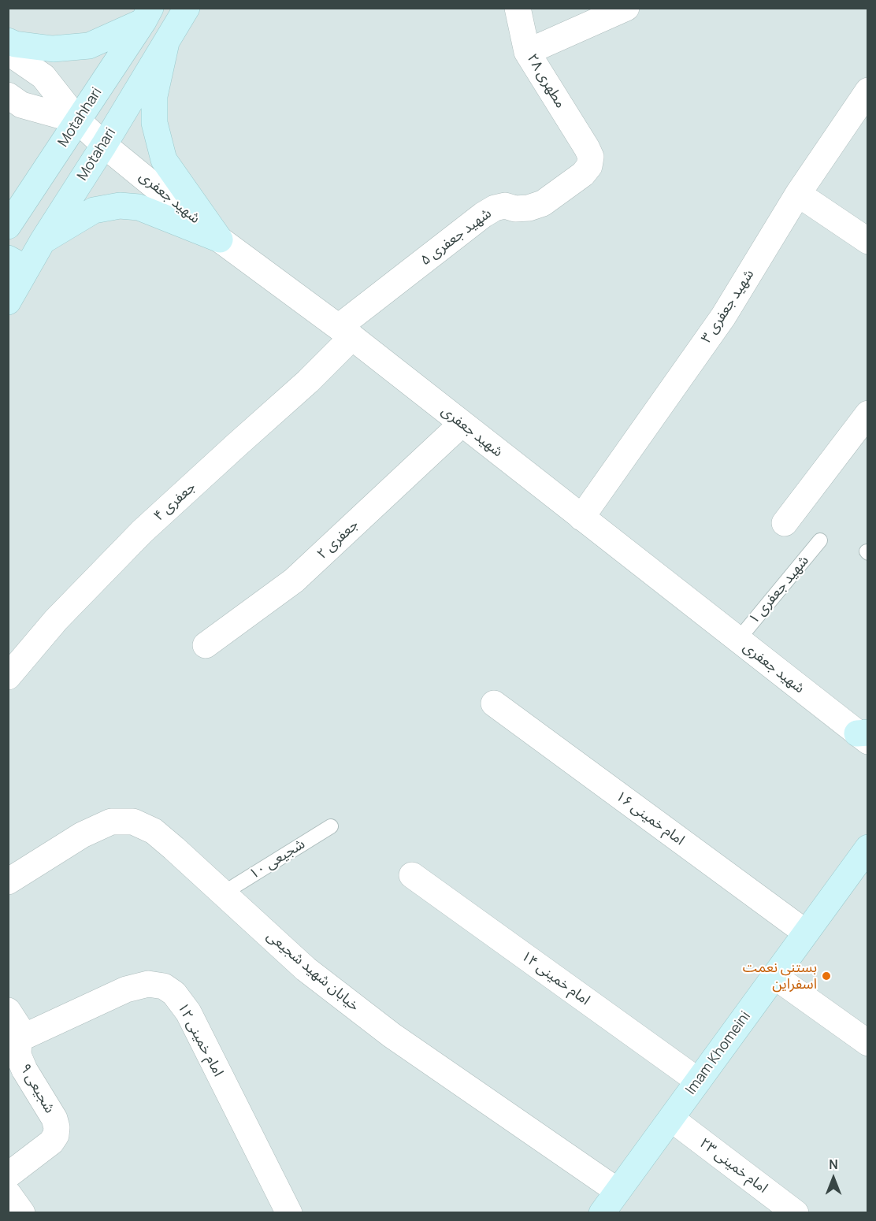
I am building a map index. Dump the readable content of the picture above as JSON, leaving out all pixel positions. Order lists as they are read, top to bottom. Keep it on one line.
{"streets":{"main road":["Motahhari","Motahari","Imam Khomeini"],"street":["مطهری ۲۸","شهید جعفری","شهید جعفری ۵","شهید جعفری ۳","جعفری ۴","جعفری ۲","امام خمینی ۱۶","خیابان شهید شجیعی","امام خمینی ۱۴","امام خمینی ۱۲","شجیعی ۹","امام خمینی ۲۳"],"lane":["شهید جعفری ۱","شجیعی ۱۰"]},"crossings":[["مطهری ۲۸","شهید جعفری ۵"],["Motahhari","شهید جعفری"],["Motahari","شهید جعفری"],["شهید جعفری","شهید جعفری ۵"],["شهید جعفری","شهید جعفری ۳"],["شهید جعفری","جعفری ۴"],["شهید جعفری","جعفری ۲"],["شهید جعفری","شهید جعفری ۱"],["شهید جعفری ۵","جعفری ۴"],["امام خمینی ۱۶","Imam Khomeini"],["شجیعی ۱۰","خیابان شهید شجیعی"],["خیابان شهید شجیعی","Imam Khomeini"],["امام خمینی ۱۴","Imam Khomeini"],["امام خمینی ۱۲","شجیعی ۹"],["Imam Khomeini","امام خمینی ۲۳"]],"places":["بستنی نعمت اسفراین"],"north":"top"}
